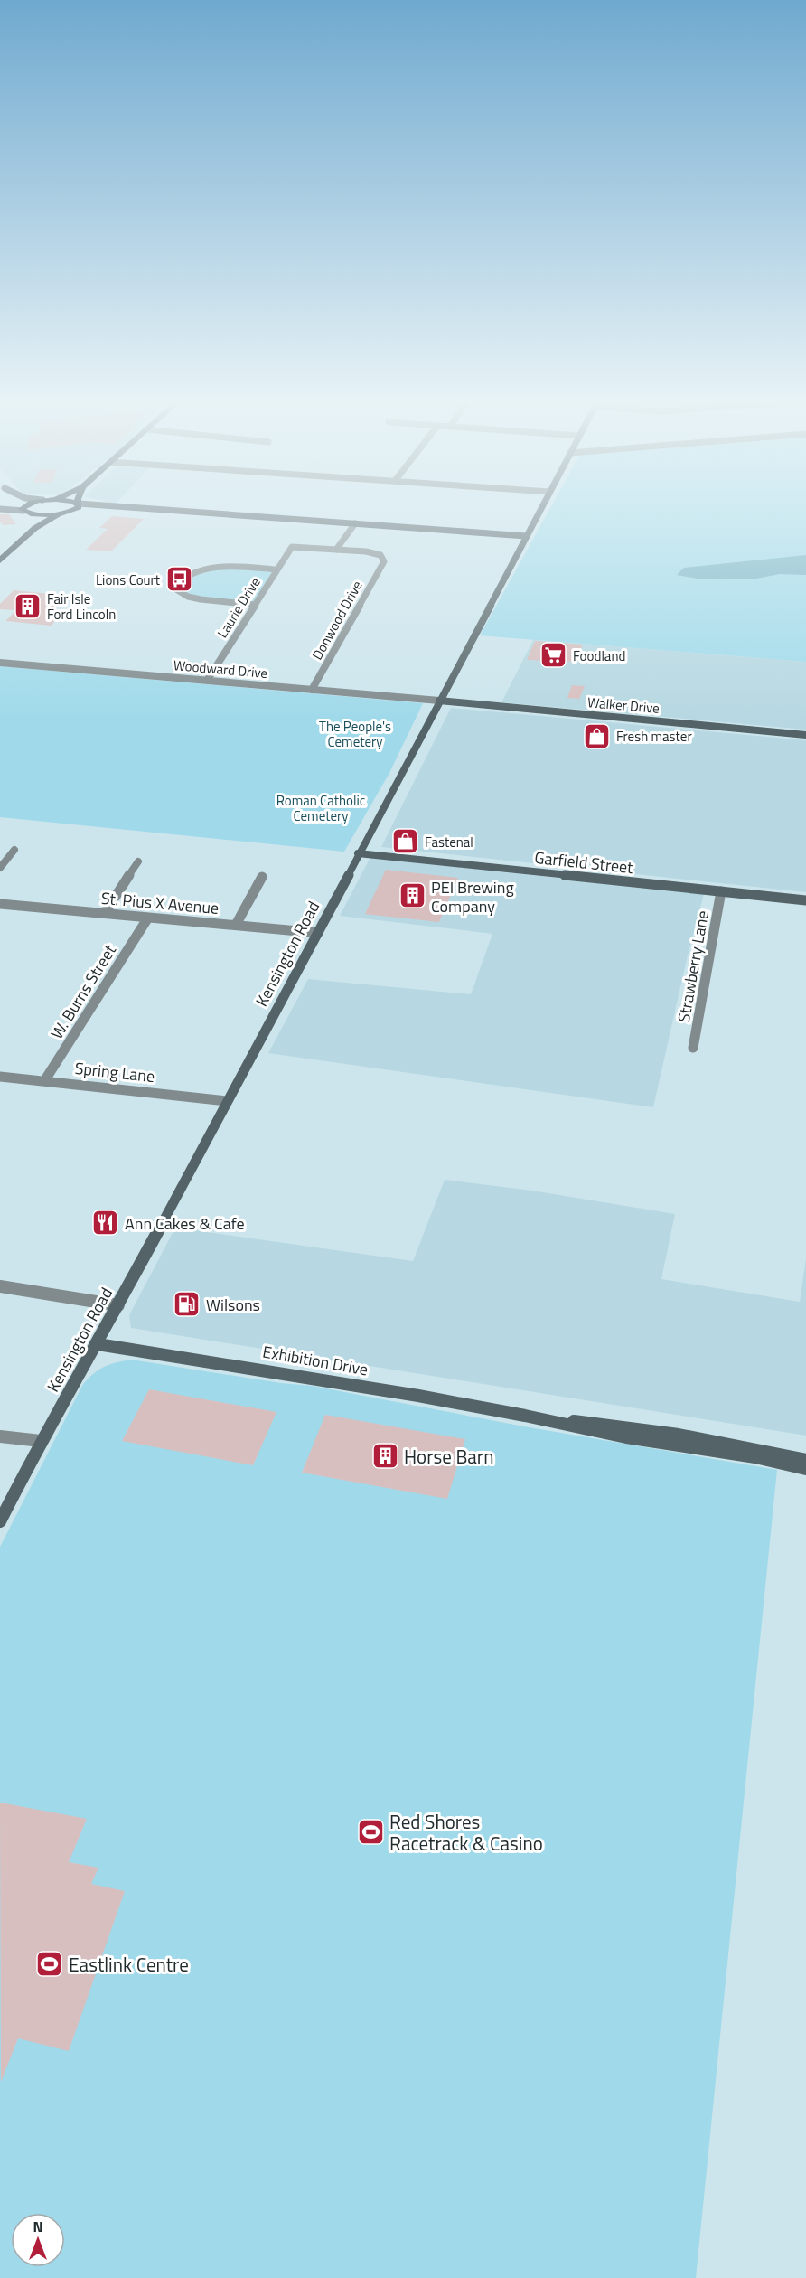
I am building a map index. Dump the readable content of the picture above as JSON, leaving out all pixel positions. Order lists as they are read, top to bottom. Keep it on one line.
{"streets":{"street":["Laurie Drive","Donwood Drive","Woodward Drive","Walker Drive","Garfield Street","St. Pius X Avenue","Kensington Road","Strawberry Lane","W. Burns Street","Spring Lane","Exhibition Drive"]},"crossings":[["Laurie Drive","Donwood Drive"],["Laurie Drive","Woodward Drive"],["Donwood Drive","Woodward Drive"],["Woodward Drive","Walker Drive"],["Woodward Drive","Kensington Road"],["Walker Drive","Kensington Road"],["Garfield Street","Kensington Road"],["Garfield Street","Strawberry Lane"],["St. Pius X Avenue","Kensington Road"],["St. Pius X Avenue","W. Burns Street"],["Kensington Road","Spring Lane"],["Kensington Road","Exhibition Drive"],["W. Burns Street","Spring Lane"]],"parks":["The People's Cemetery","Roman Catholic Cemetery"],"places":{"bus stop":["Lions Court"],"building":["Fair Isle Ford Lincoln","PEI Brewing Company","Horse Barn"],"supermarket":["Foodland"],"shop":["Fresh master","Fastenal"],"restaurant":["Ann Cakes & Cafe"],"fuel station":["Wilsons"],"sports":["Red Shores Racetrack & Casino","Eastlink Centre"]},"north":"top"}
